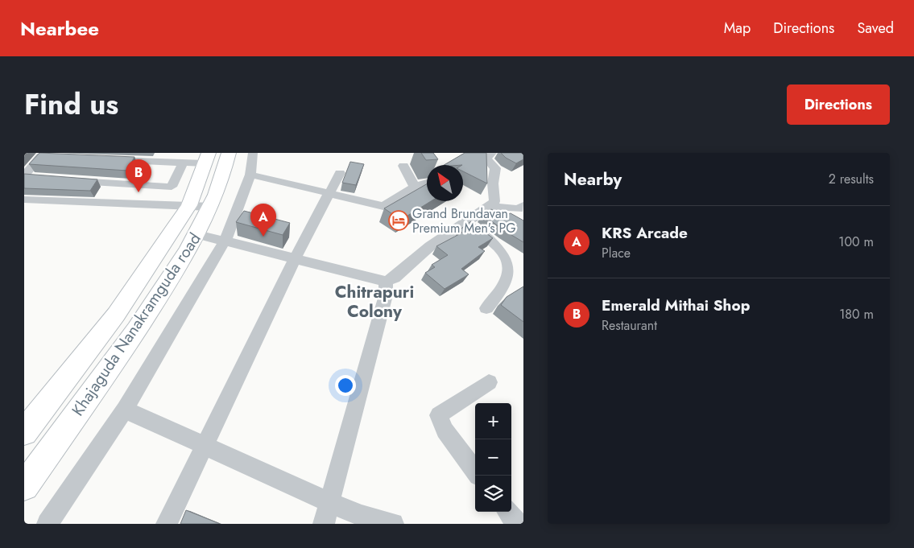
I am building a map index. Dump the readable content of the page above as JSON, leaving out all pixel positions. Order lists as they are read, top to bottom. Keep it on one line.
{"streets":{"main road":["Khajaguda Nanakramguda road"]},"districts":["Chitrapuri Colony"],"places":{"hotel":["Grand Brundavan Premium Men's PG"]},"north":"top left","page":{"header":"Nearbee","nav":["Map","Directions","Saved"],"title":"Find us","buttons":"Directions","heading":["Nearby","2 results"],"pins":["B","A"],"list":[{"mark":"A","name":"KRS Arcade","note":"Place","value":"100 m"},{"mark":"B","name":"Emerald Mithai Shop","note":"Restaurant","value":"180 m"}],"map_buttons":["+","−"]}}
